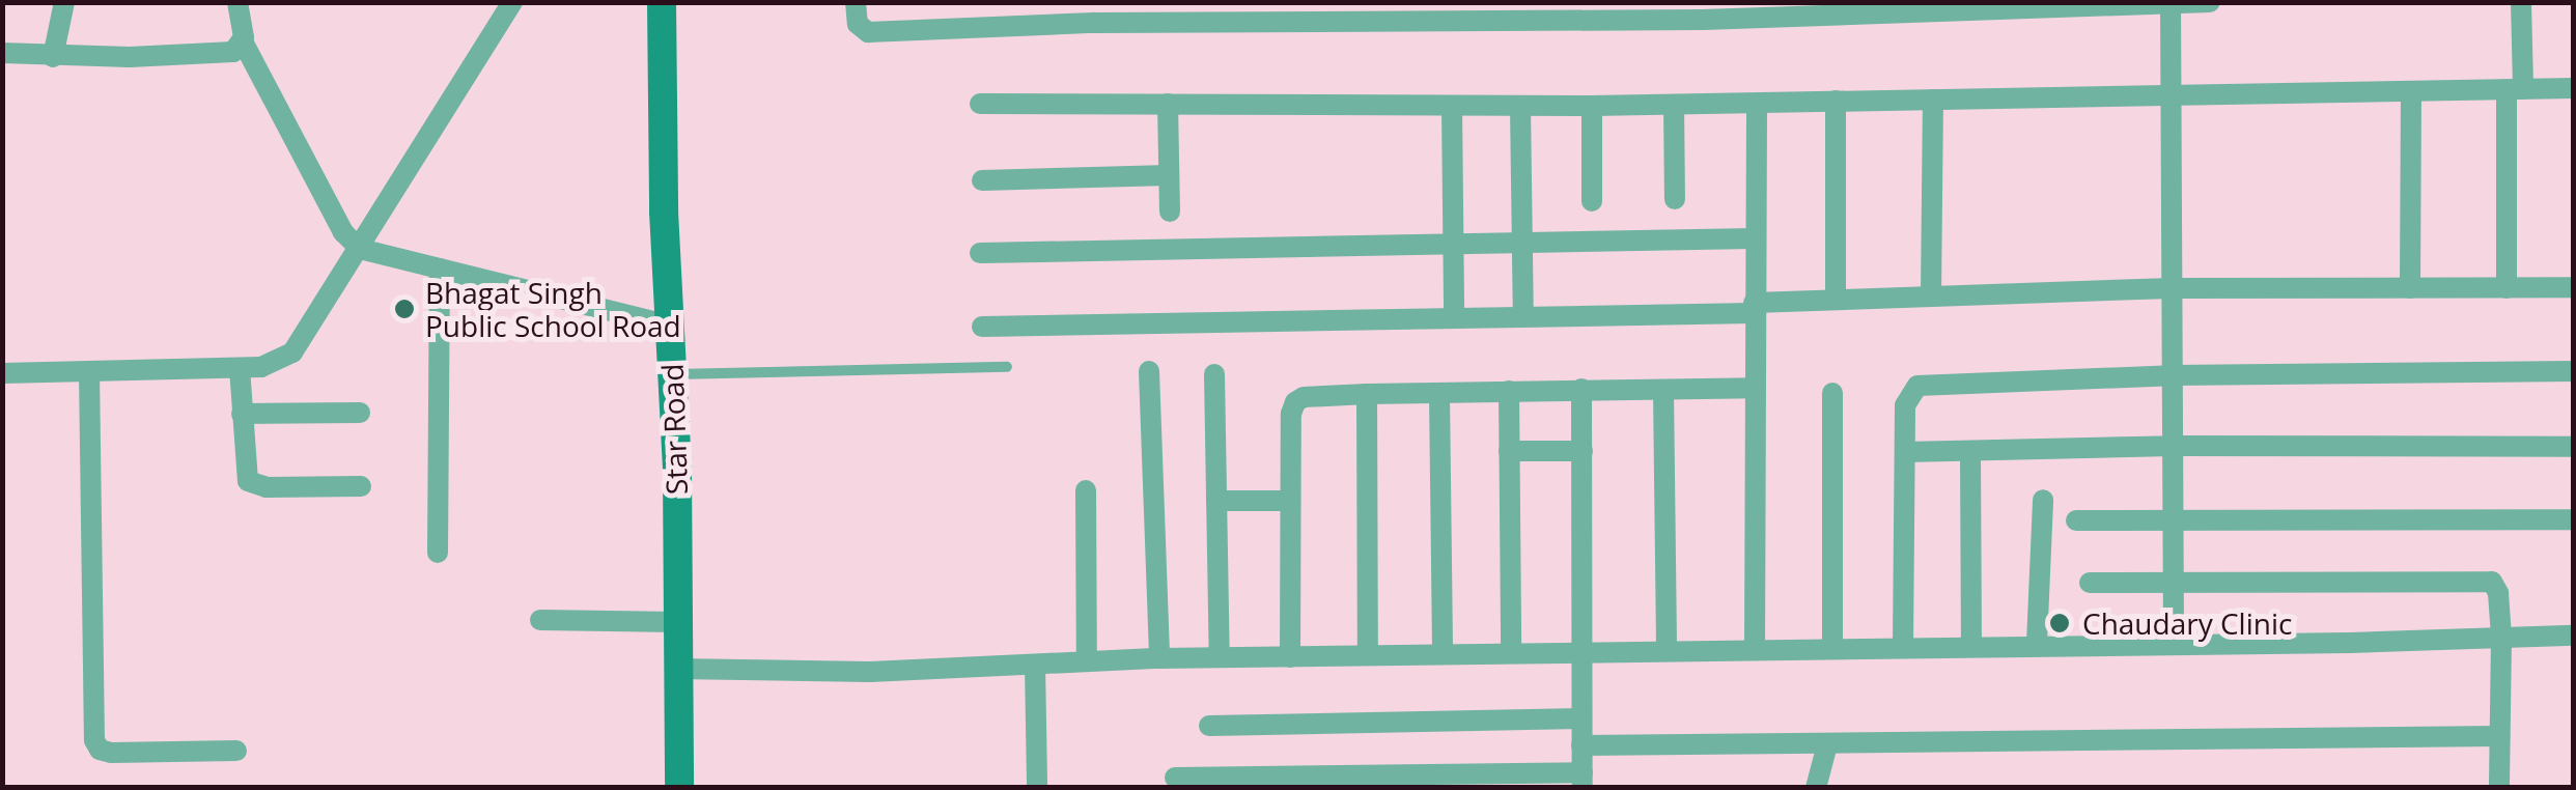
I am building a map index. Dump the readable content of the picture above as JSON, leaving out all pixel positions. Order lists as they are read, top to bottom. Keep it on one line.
{"streets":{"street":["Star Road"]},"places":["Bhagat Singh Public School Road","Chaudary Clinic"]}
